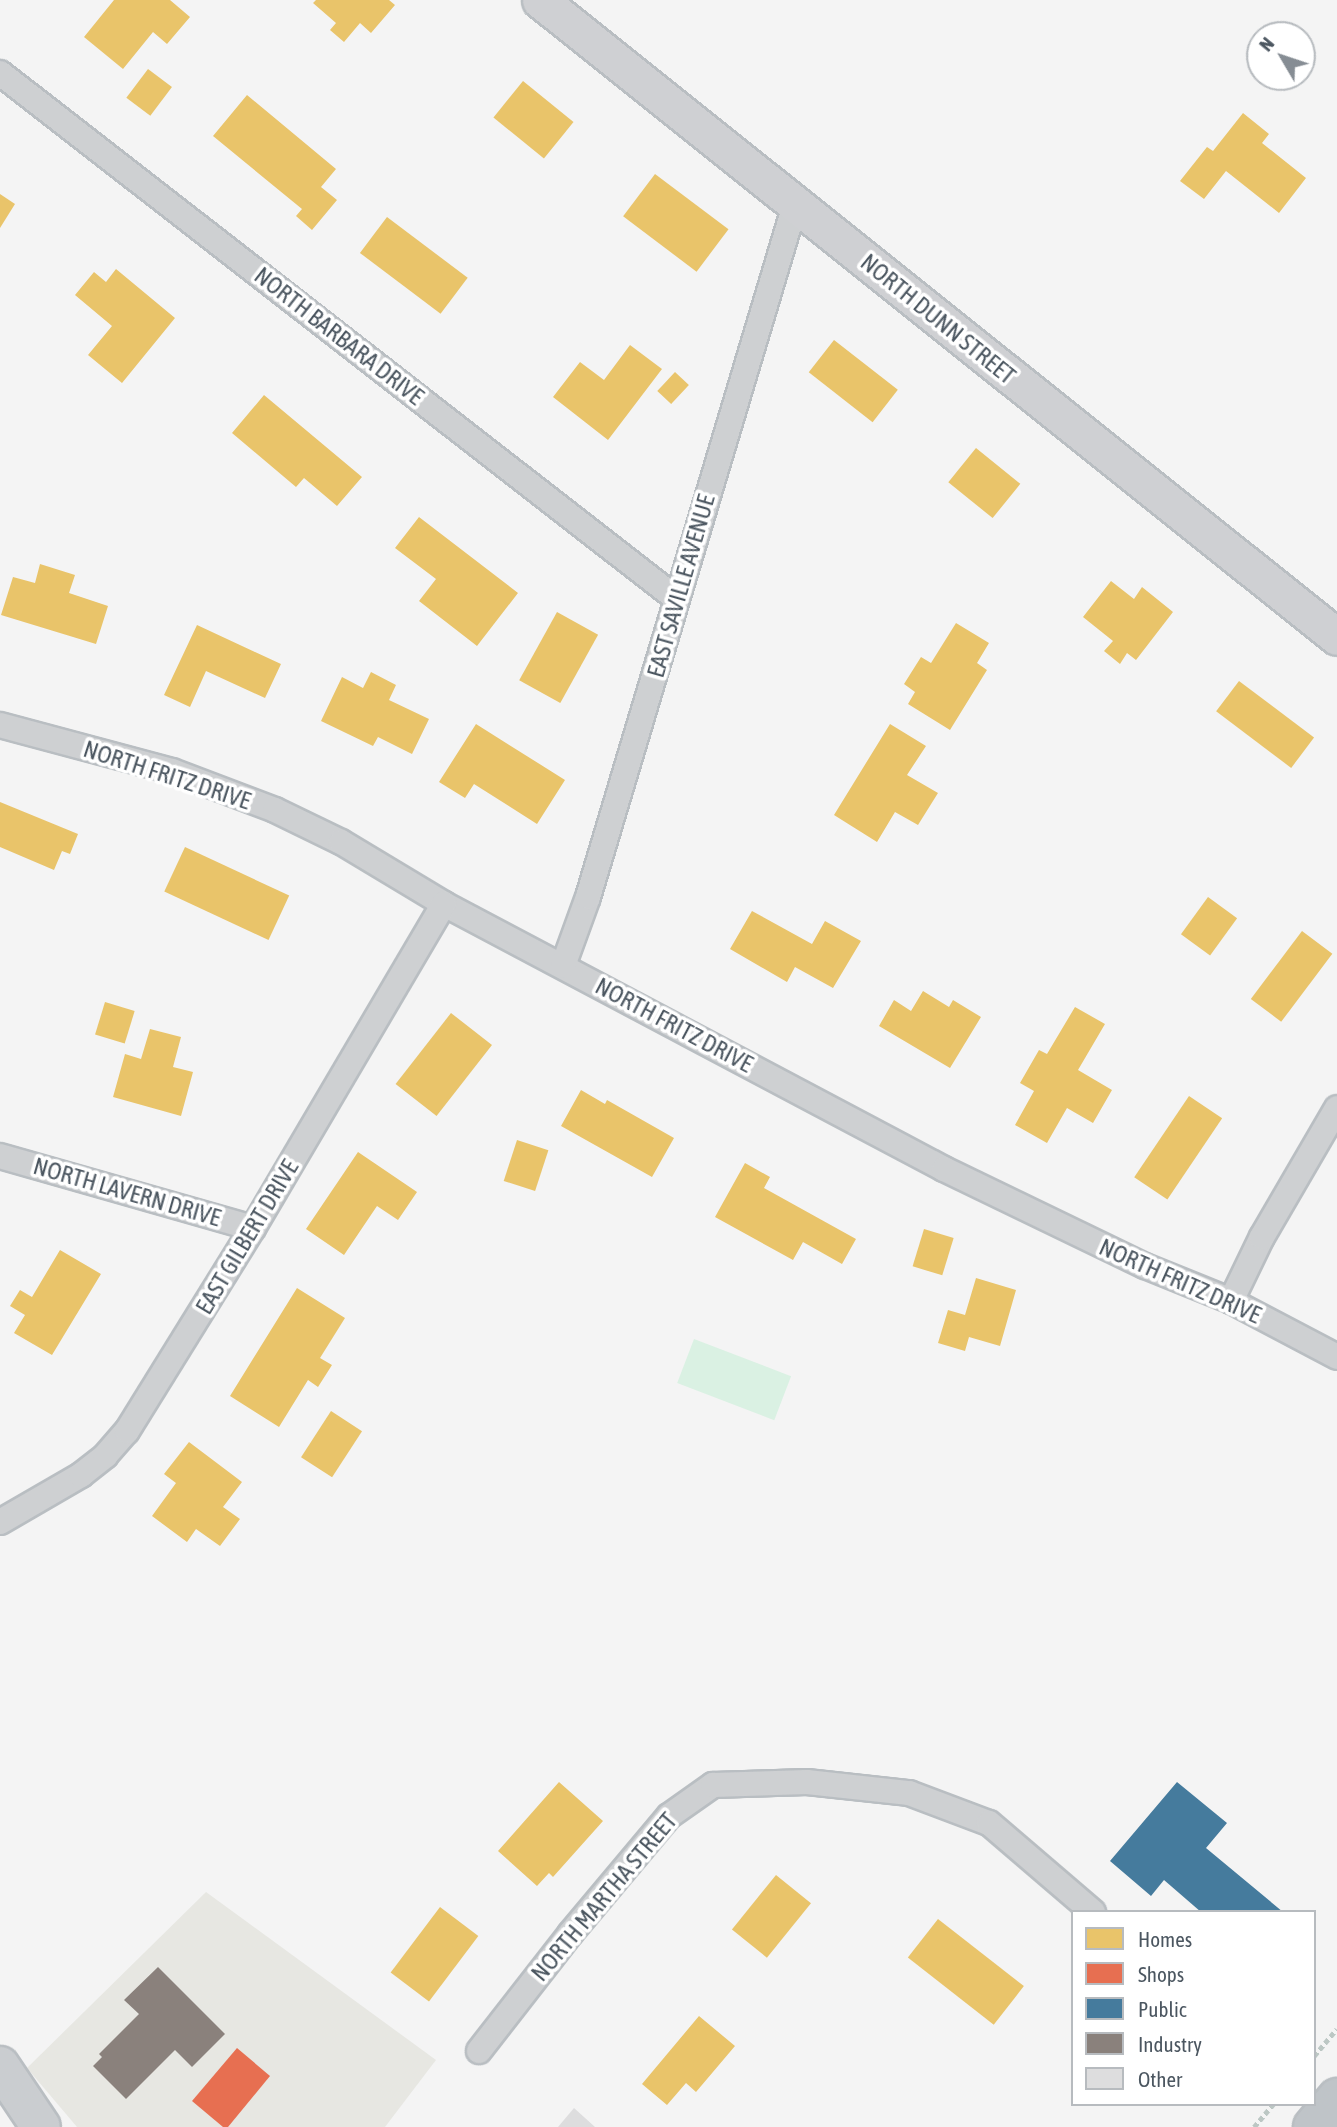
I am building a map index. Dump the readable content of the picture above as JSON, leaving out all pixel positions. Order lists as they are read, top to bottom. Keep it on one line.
{"streets":{"street":["NORTH DUNN STREET","NORTH BARBARA DRIVE","EAST SAVILLE AVENUE","NORTH FRITZ DRIVE","NORTH LAVERN DRIVE","EAST GILBERT DRIVE","NORTH MARTHA STREET"]},"crossings":[["NORTH DUNN STREET","EAST SAVILLE AVENUE"],["NORTH BARBARA DRIVE","EAST SAVILLE AVENUE"],["EAST SAVILLE AVENUE","NORTH FRITZ DRIVE"],["NORTH FRITZ DRIVE","EAST GILBERT DRIVE"],["NORTH LAVERN DRIVE","EAST GILBERT DRIVE"]],"legend":["Homes","Shops","Public","Industry","Other"],"north":"top left"}
